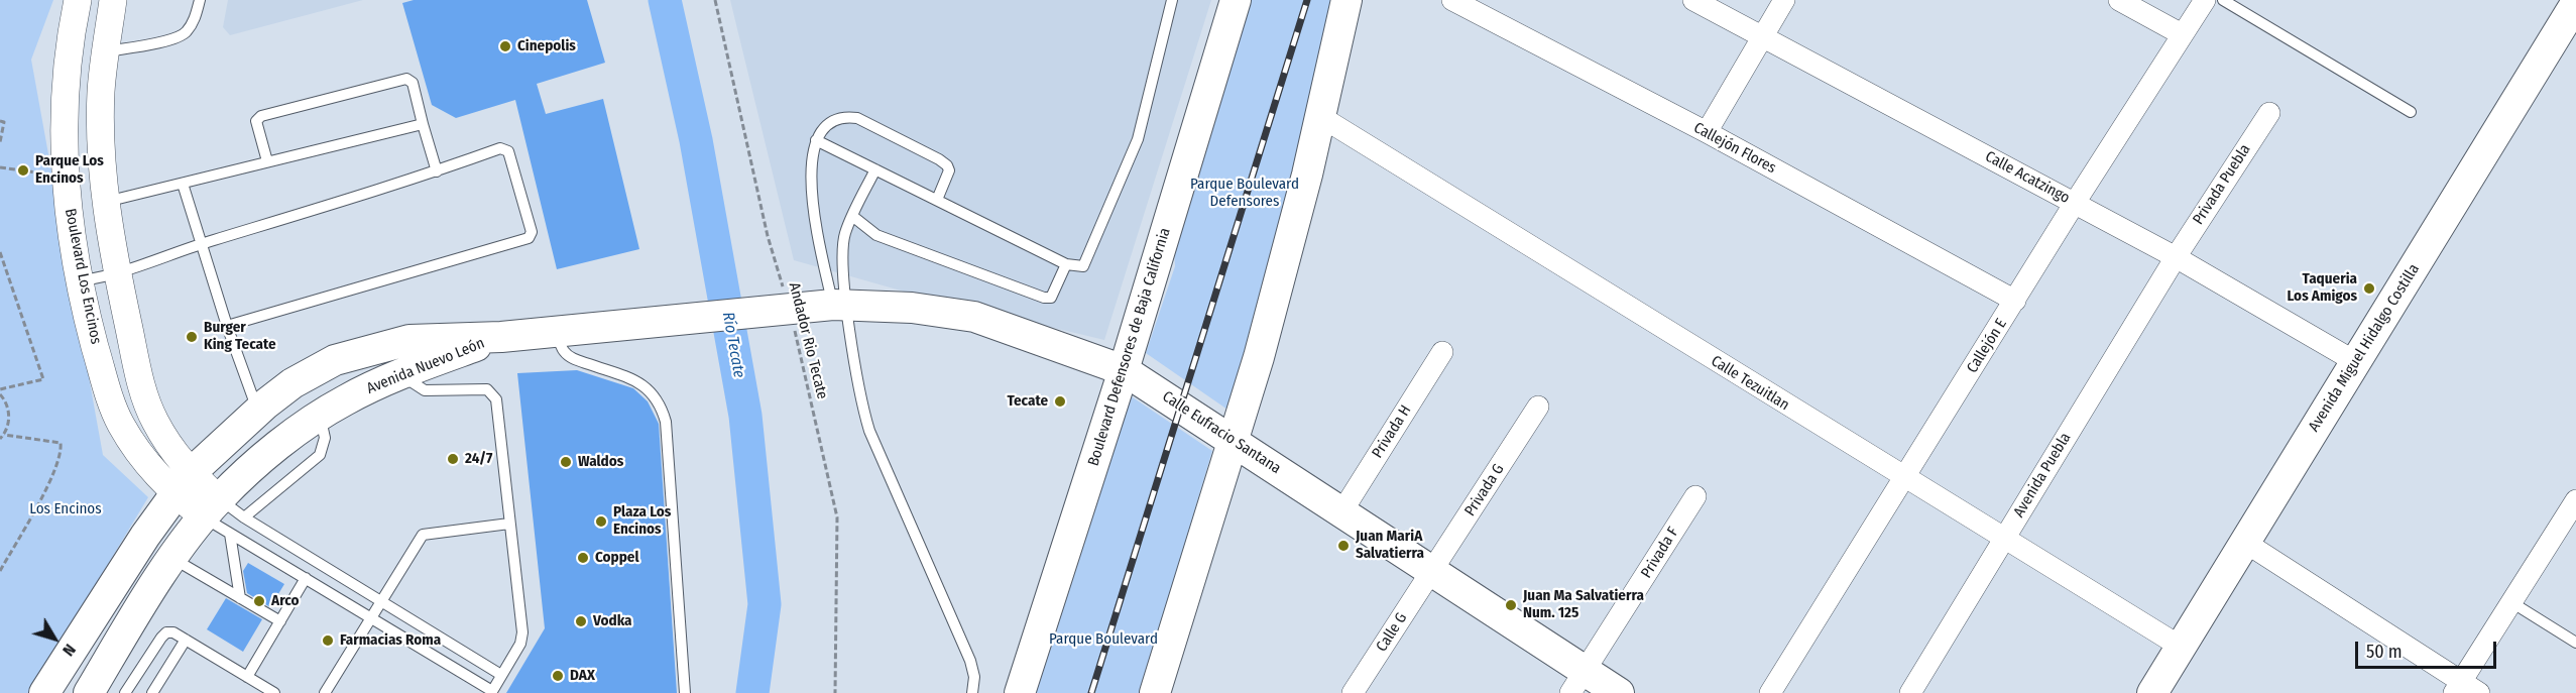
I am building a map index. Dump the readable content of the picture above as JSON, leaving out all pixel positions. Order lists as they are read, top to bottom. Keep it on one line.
{"streets":{"main road":["Boulevard Defensores de Baja California","Avenida Miguel Hidalgo Costilla","Avenida Nuevo León","Calle Eufracio Santana"],"street":["Callejón Flores","Calle Acatzingo","Privada Puebla","Boulevard Los Encinos","Callejón E","Calle Tezuitlan","Privada H","Avenida Puebla","Privada G","Privada F","Calle G"],"path":["Andador Rio Tecate"]},"crossings":[["Callejón Flores","Callejón E"],["Calle Acatzingo","Privada Puebla"],["Calle Acatzingo","Callejón E"],["Calle Acatzingo","Avenida Miguel Hidalgo Costilla"],["Calle Acatzingo","Avenida Puebla"],["Privada Puebla","Avenida Puebla"],["Boulevard Los Encinos","Avenida Nuevo León"],["Andador Rio Tecate","Calle Eufracio Santana"],["Callejón E","Calle Tezuitlan"],["Boulevard Defensores de Baja California","Calle Eufracio Santana"],["Avenida Miguel Hidalgo Costilla","Calle Tezuitlan"],["Avenida Nuevo León","Calle Eufracio Santana"],["Calle Tezuitlan","Avenida Puebla"],["Privada H","Calle Eufracio Santana"],["Calle Eufracio Santana","Privada G"],["Calle Eufracio Santana","Privada F"],["Calle Eufracio Santana","Calle G"],["Privada G","Calle G"]],"water":["Río Tecate"],"parks":["Parque Boulevard Defensores","Los Encinos","Parque Boulevard"],"places":["Cinepolis","Parque Los Encinos","Taqueria Los Amigos","Burger King Tecate","Tecate","24/7","Waldos","Plaza Los Encinos","Juan MariA Salvatierra","Coppel","Arco","Juan Ma Salvatierra Num. 125","Vodka","Farmacias Roma","DAX"],"scale_bar":"50 m","north":"bottom right"}
